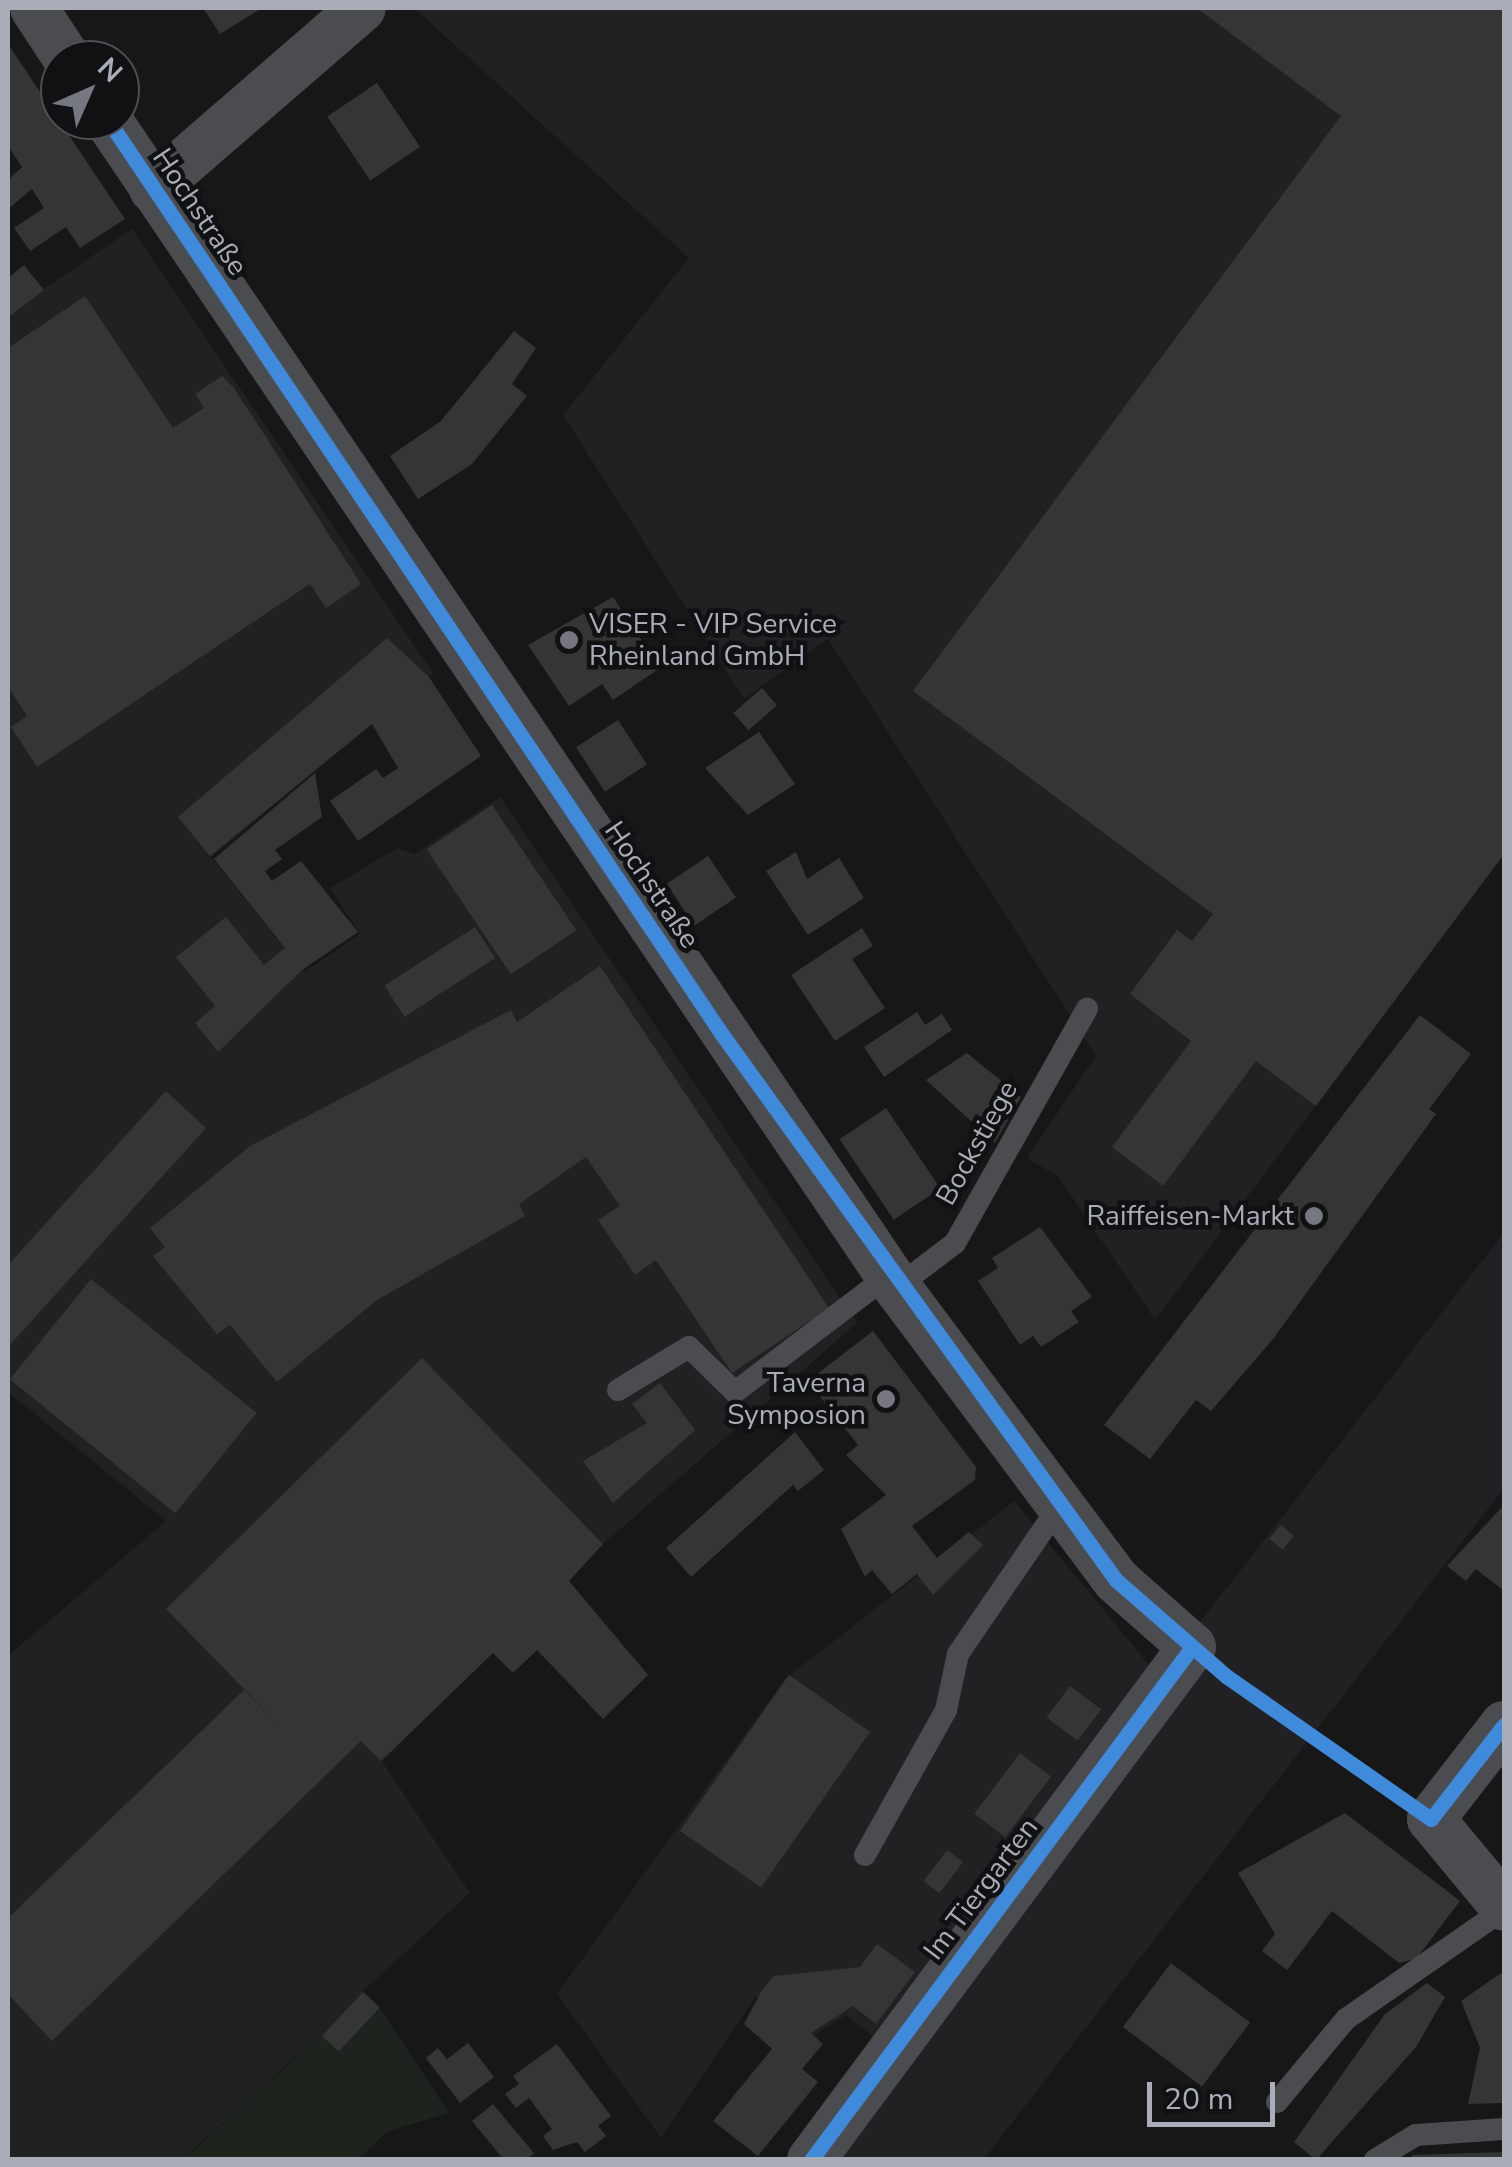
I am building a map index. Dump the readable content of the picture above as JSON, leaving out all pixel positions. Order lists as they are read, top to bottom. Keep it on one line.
{"streets":{"street":["Hochstraße","Im Tiergarten"],"lane":["Bockstiege"]},"crossings":[["Hochstraße","Bockstiege"],["Hochstraße","Im Tiergarten"]],"places":["VISER - VIP Service Rheinland GmbH","Raiffeisen-Markt","Taverna Symposion"],"scale_bar":"20 m","north":"top right"}
